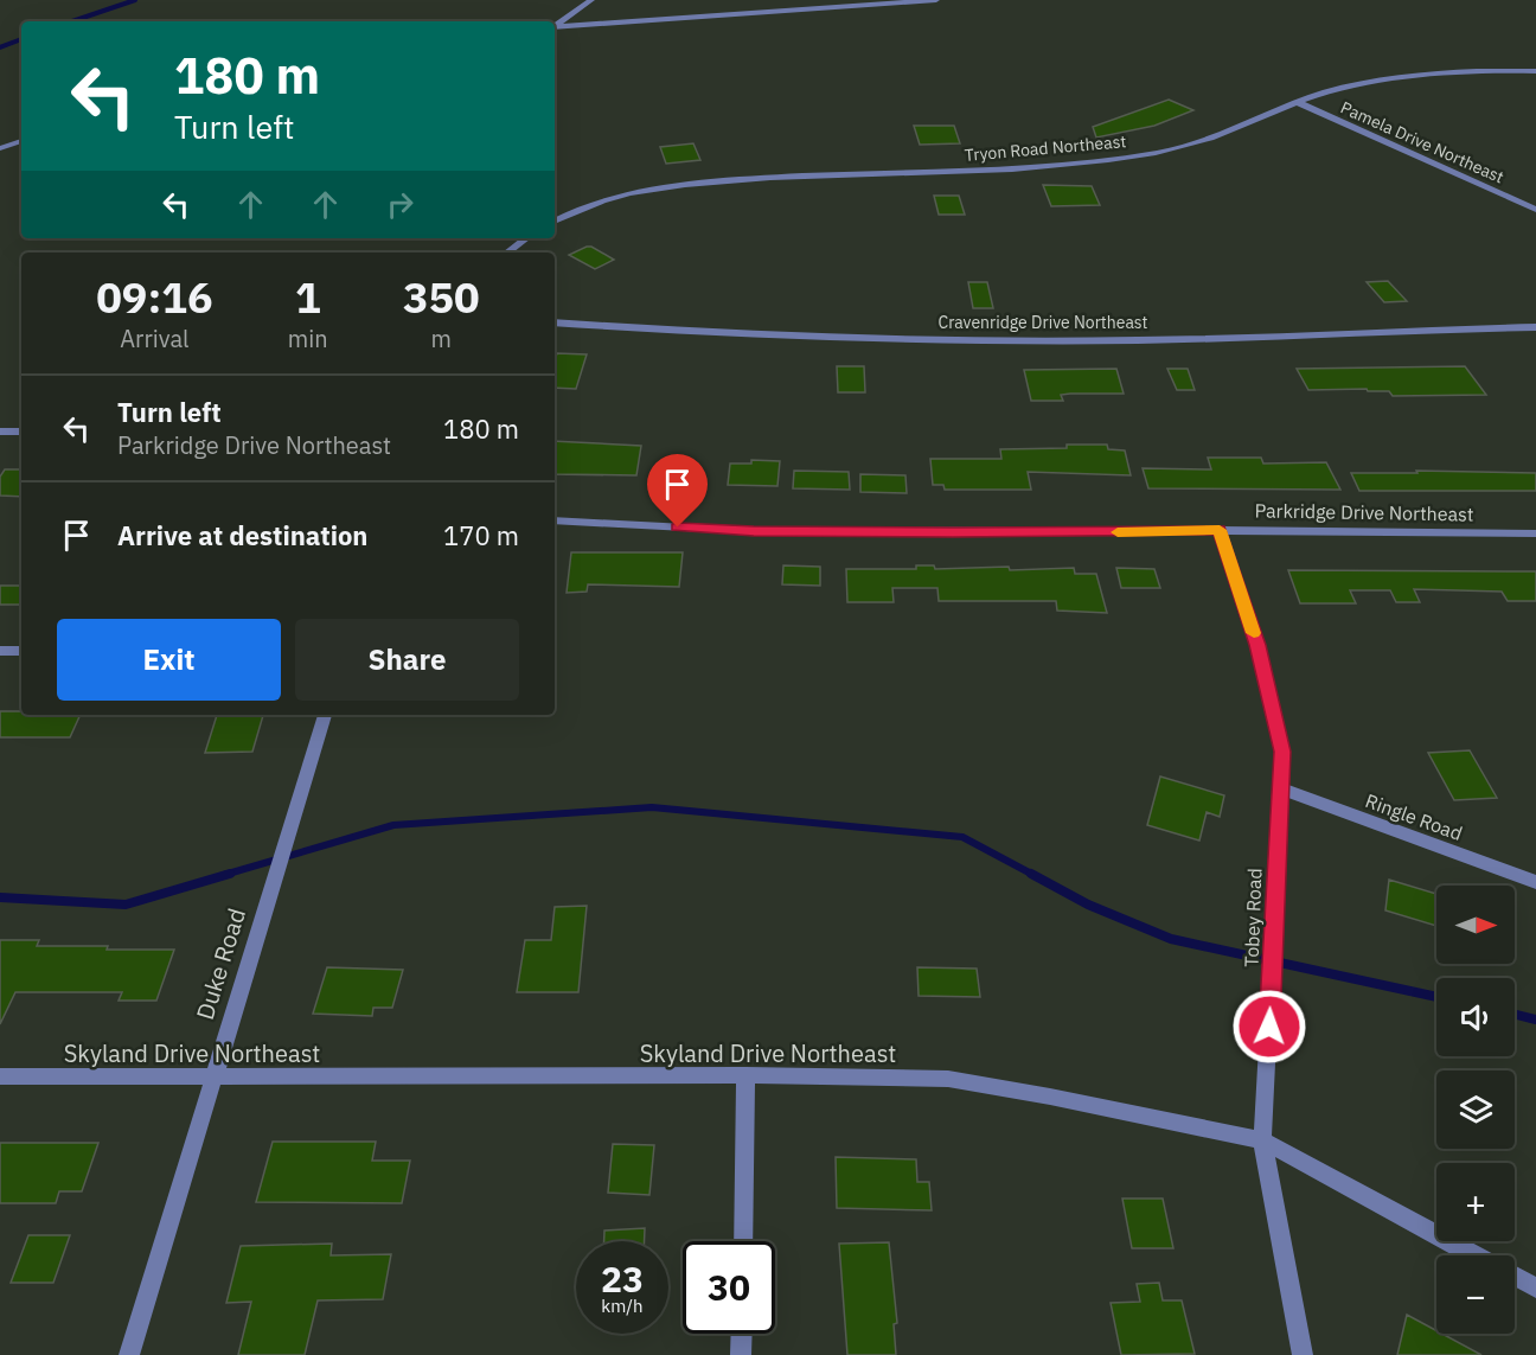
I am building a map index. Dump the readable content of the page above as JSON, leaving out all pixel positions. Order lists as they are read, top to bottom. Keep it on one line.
{"streets":{"street":["Pamela Drive Northeast","Tryon Road Northeast","Cravenridge Drive Northeast","Parkridge Drive Northeast","Ringle Road","Tobey Road","Duke Road","Skyland Drive Northeast"]},"crossings":[["Pamela Drive Northeast","Tryon Road Northeast"],["Parkridge Drive Northeast","Tobey Road"],["Ringle Road","Tobey Road"],["Tobey Road","Skyland Drive Northeast"],["Duke Road","Skyland Drive Northeast"]],"north":"right","page":{"turn":["180 m","Turn left"],"eta":["09:16","Arrival","1","min","350","m"],"list":[{"name":"Turn left","note":"Parkridge Drive Northeast","value":"180 m"},{"name":"Arrive at destination","value":"170 m"}],"buttons":["Exit","Share"],"map_buttons":["+","−"],"speed":"23 km/h","limit":"30"}}
